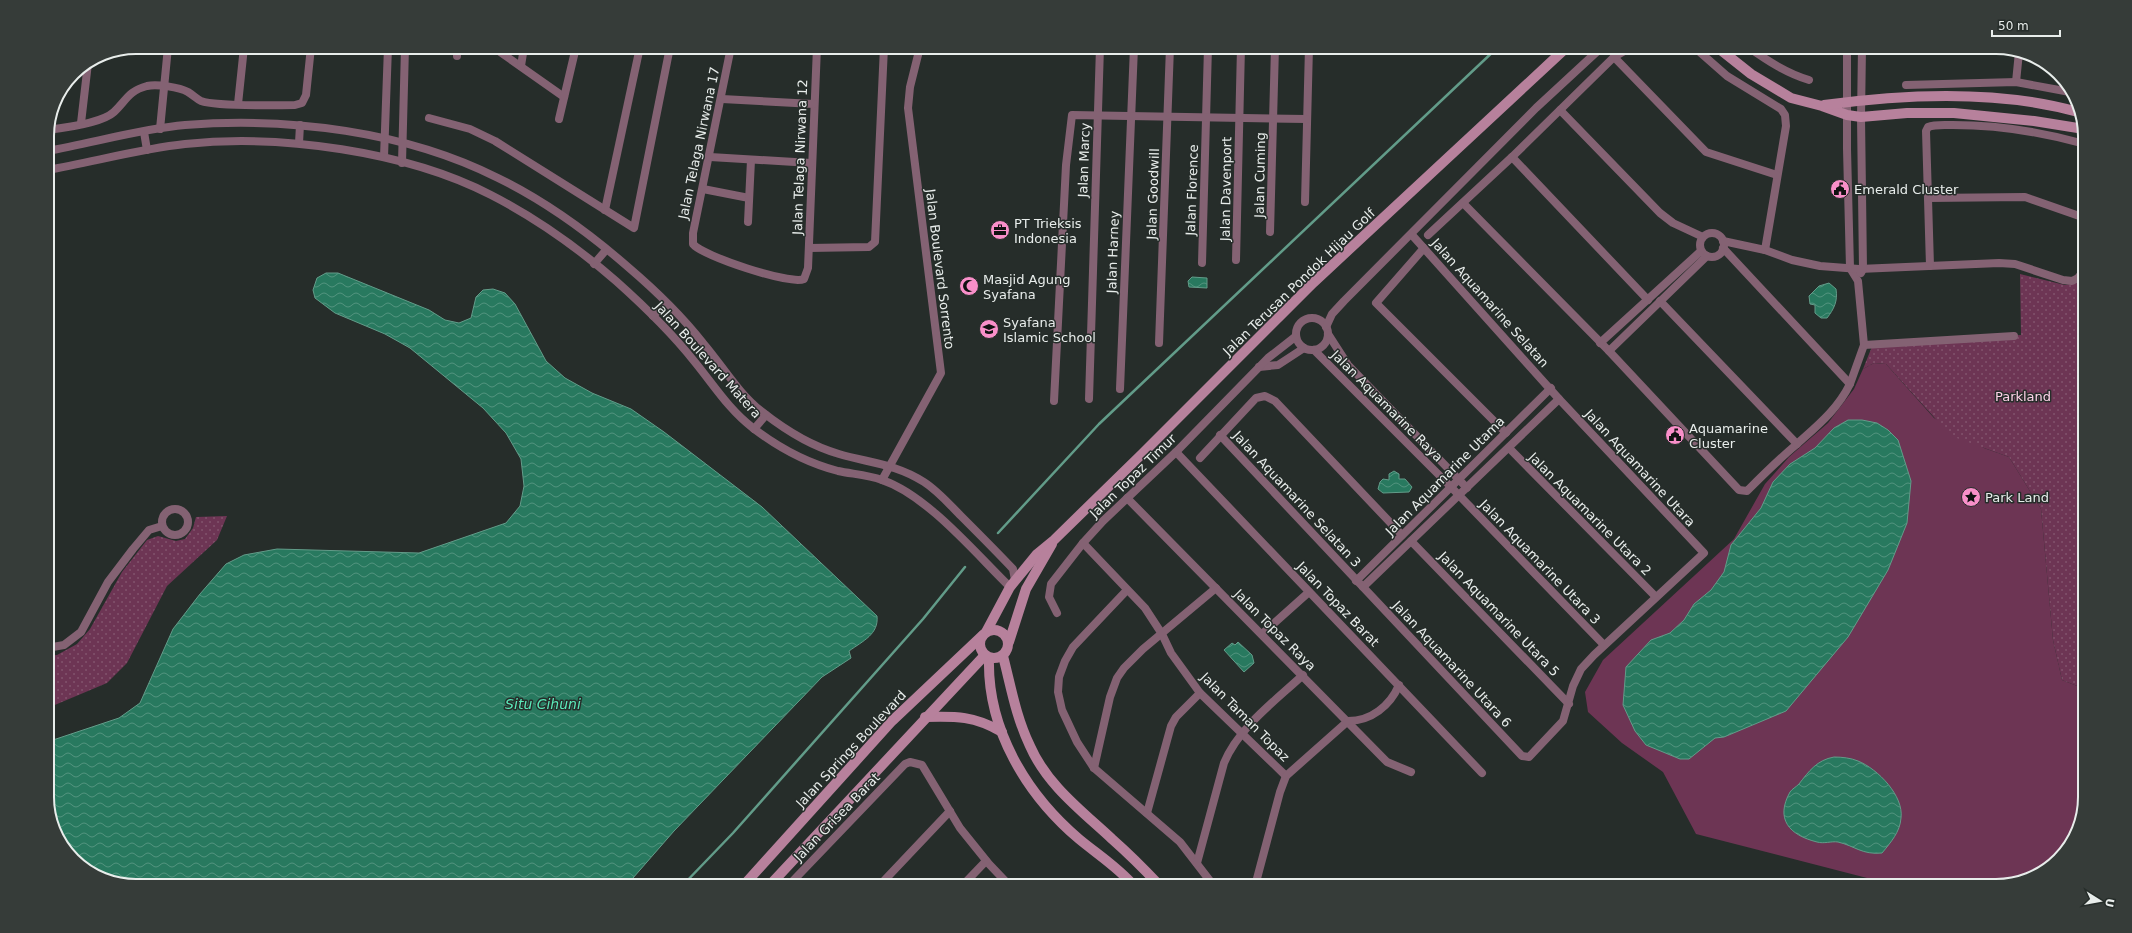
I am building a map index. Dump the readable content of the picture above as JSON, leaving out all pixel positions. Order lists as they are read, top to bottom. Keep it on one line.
{"streets":{"main road":["Jalan Terusan Pondok Hijau Golf","Jalan Springs Boulevard"],"street":["Jalan Telaga Nirwana 17","Jalan Telaga Nirwana 12","Jalan Marcy","Jalan Cuming","Jalan Davenport","Jalan Florence","Jalan Goodwill","Jalan Harney","Jalan Boulevard Sorrento","Jalan Aquamarine Selatan","Jalan Boulevard Matera","Jalan Aquamarine Raya","Jalan Aquamarine Utara","Jalan Topaz Timur","Jalan Aquamarine Utama","Jalan Aquamarine Selatan 3","Jalan Aquamarine Utara 2","Jalan Aquamarine Utara 3","Jalan Topaz Barat","Jalan Aquamarine Utara 5","Jalan Topaz Raya","Jalan Aquamarine Utara 6","Jalan Taman Topaz","Jalan Grisea Barat"]},"crossings":[["Jalan Telaga Nirwana 17","Jalan Telaga Nirwana 12"],["Jalan Boulevard Sorrento","Jalan Boulevard Matera"],["Jalan Terusan Pondok Hijau Golf","Jalan Boulevard Matera"],["Jalan Terusan Pondok Hijau Golf","Jalan Springs Boulevard"],["Jalan Aquamarine Selatan","Jalan Aquamarine Utara"],["Jalan Aquamarine Selatan","Jalan Aquamarine Utama"],["Jalan Aquamarine Raya","Jalan Topaz Timur"],["Jalan Aquamarine Raya","Jalan Aquamarine Utama"],["Jalan Aquamarine Raya","Jalan Aquamarine Utara 3"],["Jalan Aquamarine Utara","Jalan Aquamarine Utama"],["Jalan Aquamarine Utara","Jalan Aquamarine Utara 2"],["Jalan Topaz Timur","Jalan Topaz Barat"],["Jalan Topaz Timur","Jalan Topaz Raya"],["Jalan Topaz Timur","Jalan Taman Topaz"],["Jalan Aquamarine Utama","Jalan Aquamarine Selatan 3"],["Jalan Aquamarine Utama","Jalan Aquamarine Utara 2"],["Jalan Aquamarine Utama","Jalan Aquamarine Utara 3"],["Jalan Aquamarine Utama","Jalan Aquamarine Utara 5"],["Jalan Aquamarine Utama","Jalan Aquamarine Utara 6"],["Jalan Aquamarine Selatan 3","Jalan Aquamarine Utara 6"],["Jalan Aquamarine Utara 5","Jalan Aquamarine Utara 6"]],"water":["Situ Cihuni"],"parks":["Parkland"],"places":{"public building":["Emerald Cluster","Aquamarine Cluster"],"office":["PT Trieksis Indonesia"],"mosque":["Masjid Agung Syafana"],"school or university":["Syafana Islamic School"],"place":["Park Land"]},"scale_bar":"50 m","north":"right"}
